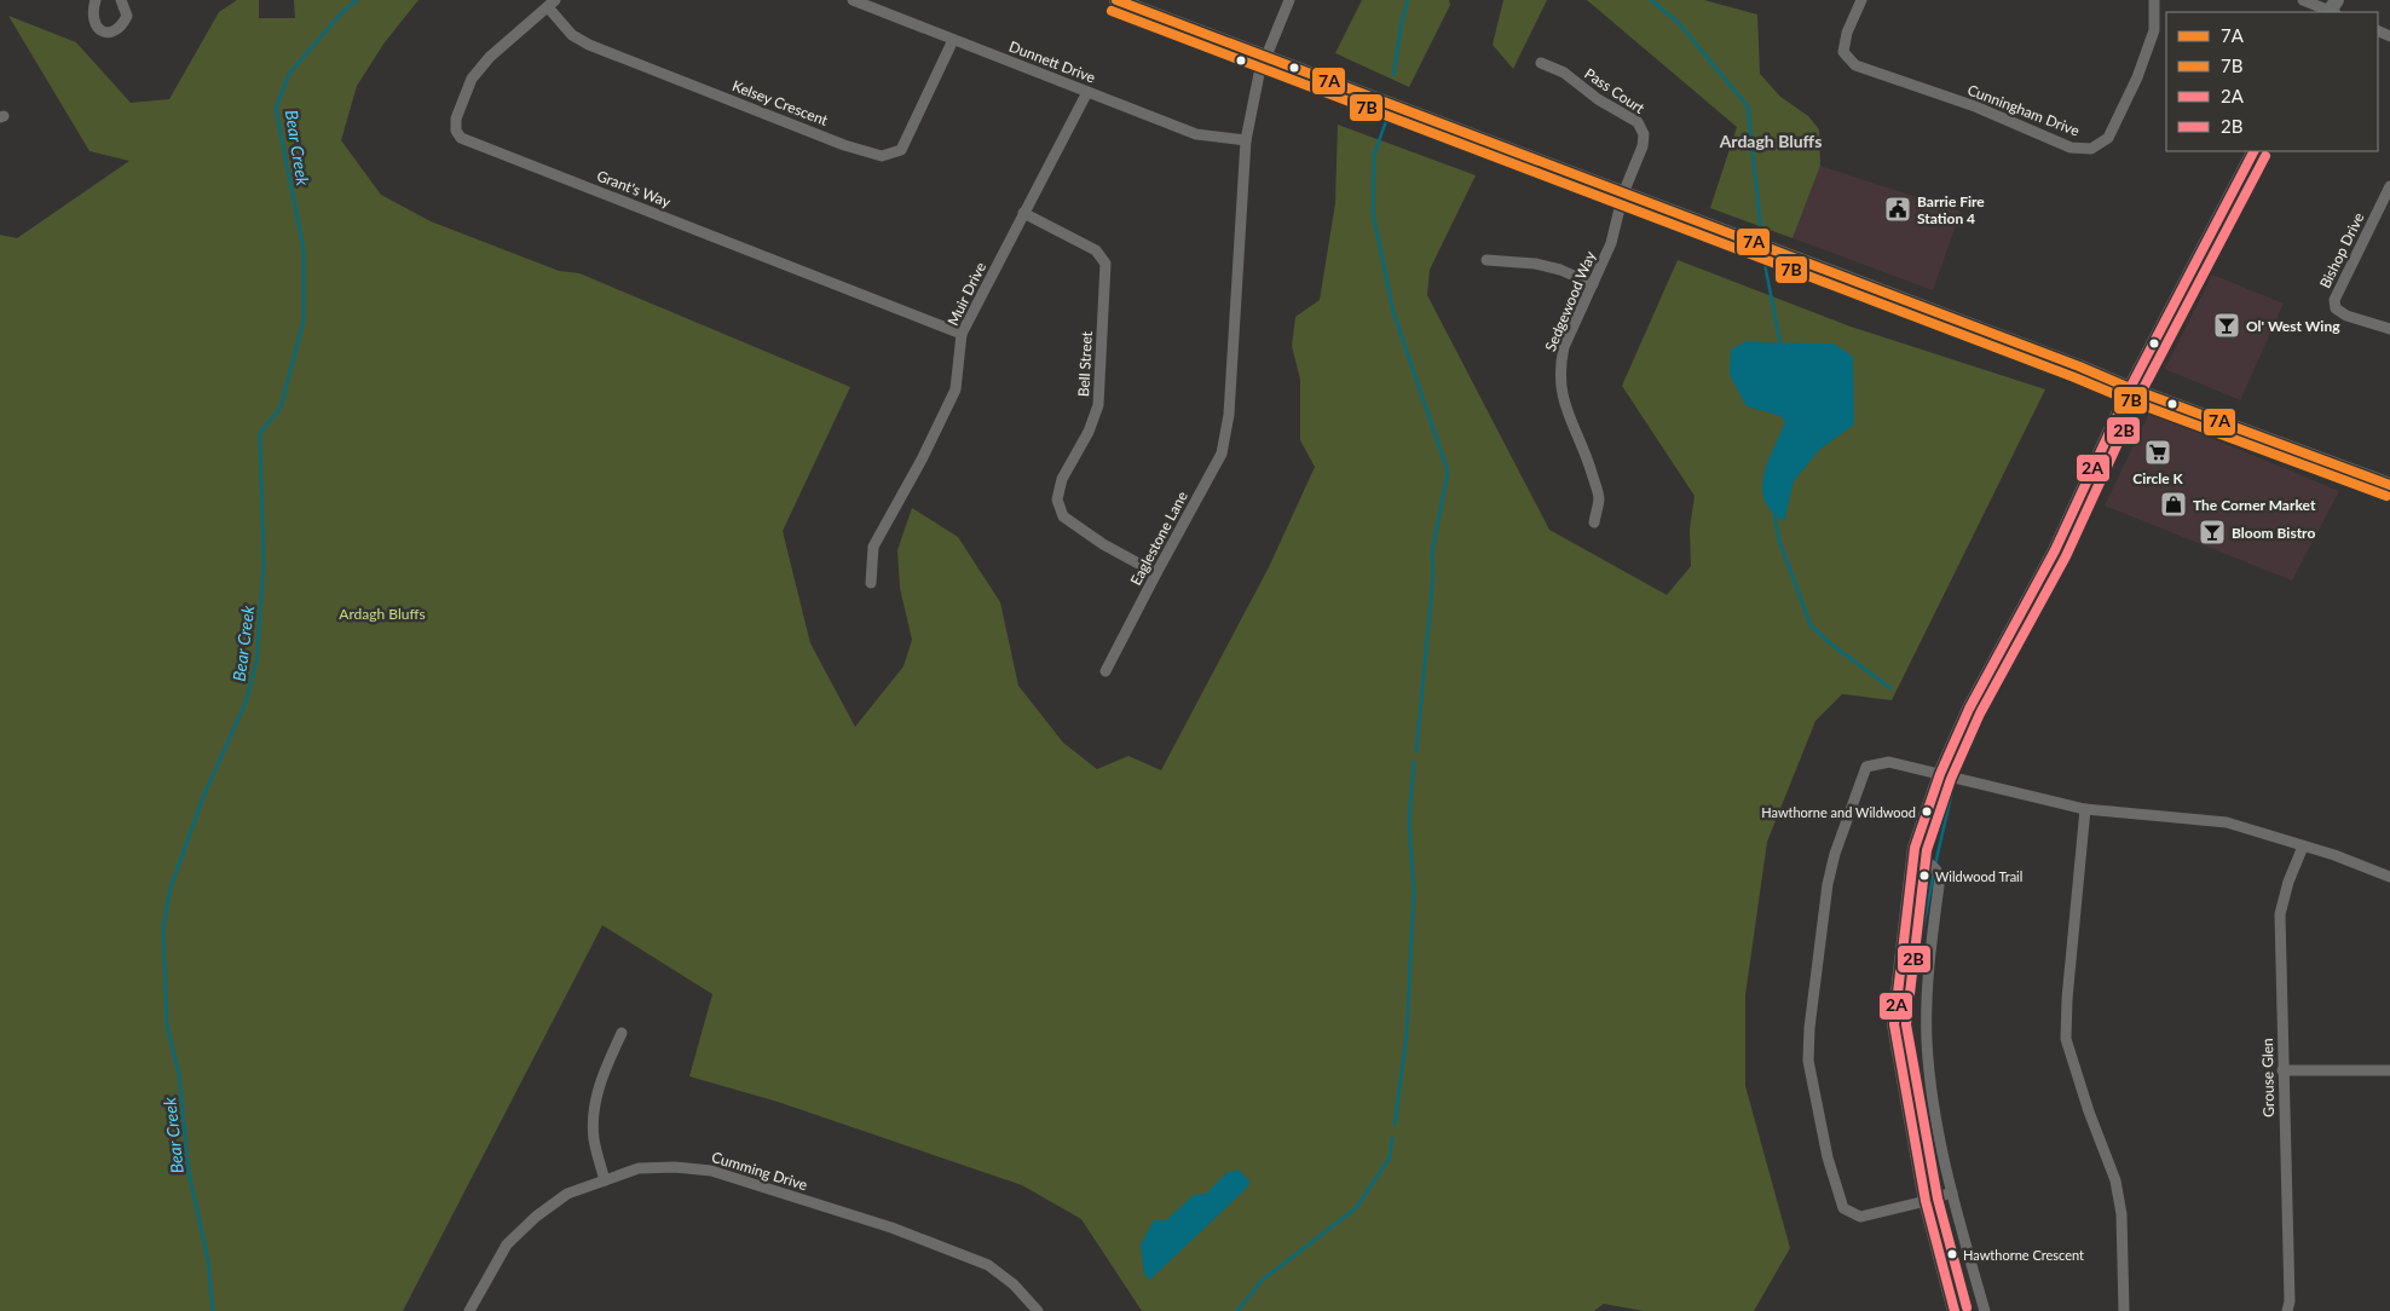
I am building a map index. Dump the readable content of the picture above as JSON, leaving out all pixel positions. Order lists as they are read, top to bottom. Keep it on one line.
{"streets":{"street":["Dunnett Drive","Pass Court","Kelsey Crescent","Cunningham Drive","Grant's Way","Bishop Drive","Muir Drive","Sedgewood Way","Bell Street","Eaglestone Lane","Grouse Glen","Cumming Drive"]},"crossings":[["Dunnett Drive","Kelsey Crescent"],["Dunnett Drive","Muir Drive"],["Dunnett Drive","Eaglestone Lane"],["Pass Court","Sedgewood Way"],["Kelsey Crescent","Grant's Way"],["Grant's Way","Muir Drive"],["Muir Drive","Bell Street"],["Bell Street","Eaglestone Lane"]],"districts":["Ardagh Bluffs"],"water":["Bear Creek"],"parks":["Ardagh Bluffs"],"places":{"public building":["Barrie Fire Station 4"],"bar":["Ol' West Wing","Bloom Bistro"],"supermarket":["Circle K"],"shop":["The Corner Market"],"other":["Hawthorne and Wildwood","Wildwood Trail","Hawthorne Crescent"]},"lines":["transit line 7A","transit line 7B","transit line 2A","transit line 2B"],"legend":["7A","7B","2A","2B"]}
